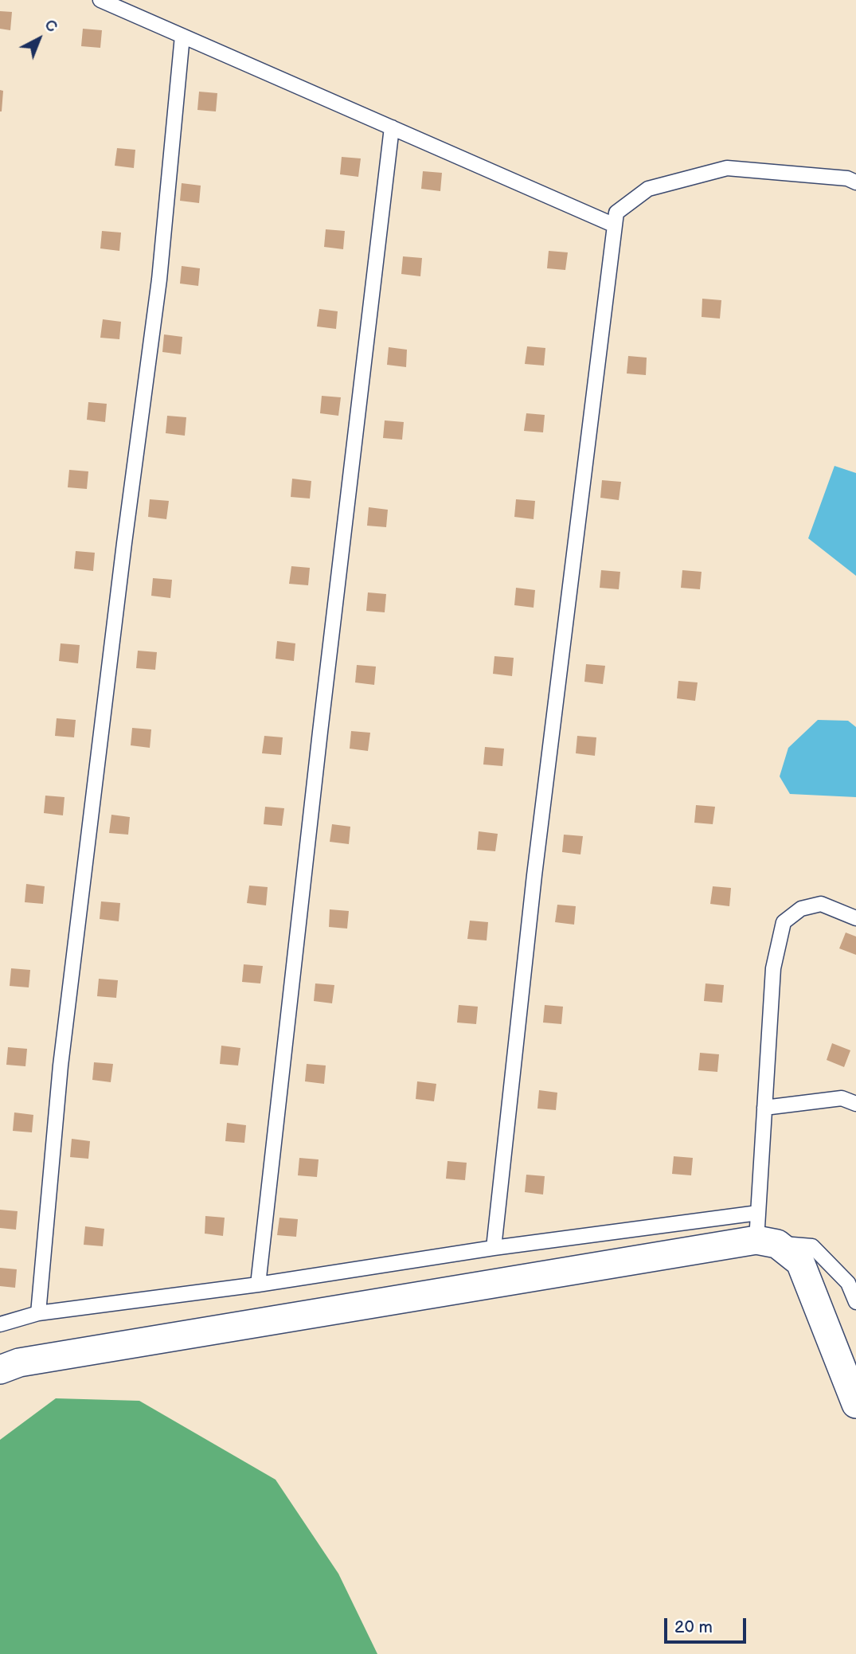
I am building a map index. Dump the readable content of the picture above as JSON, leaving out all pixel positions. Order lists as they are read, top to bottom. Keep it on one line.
{"scale_bar":"20 m","north":"top right"}
